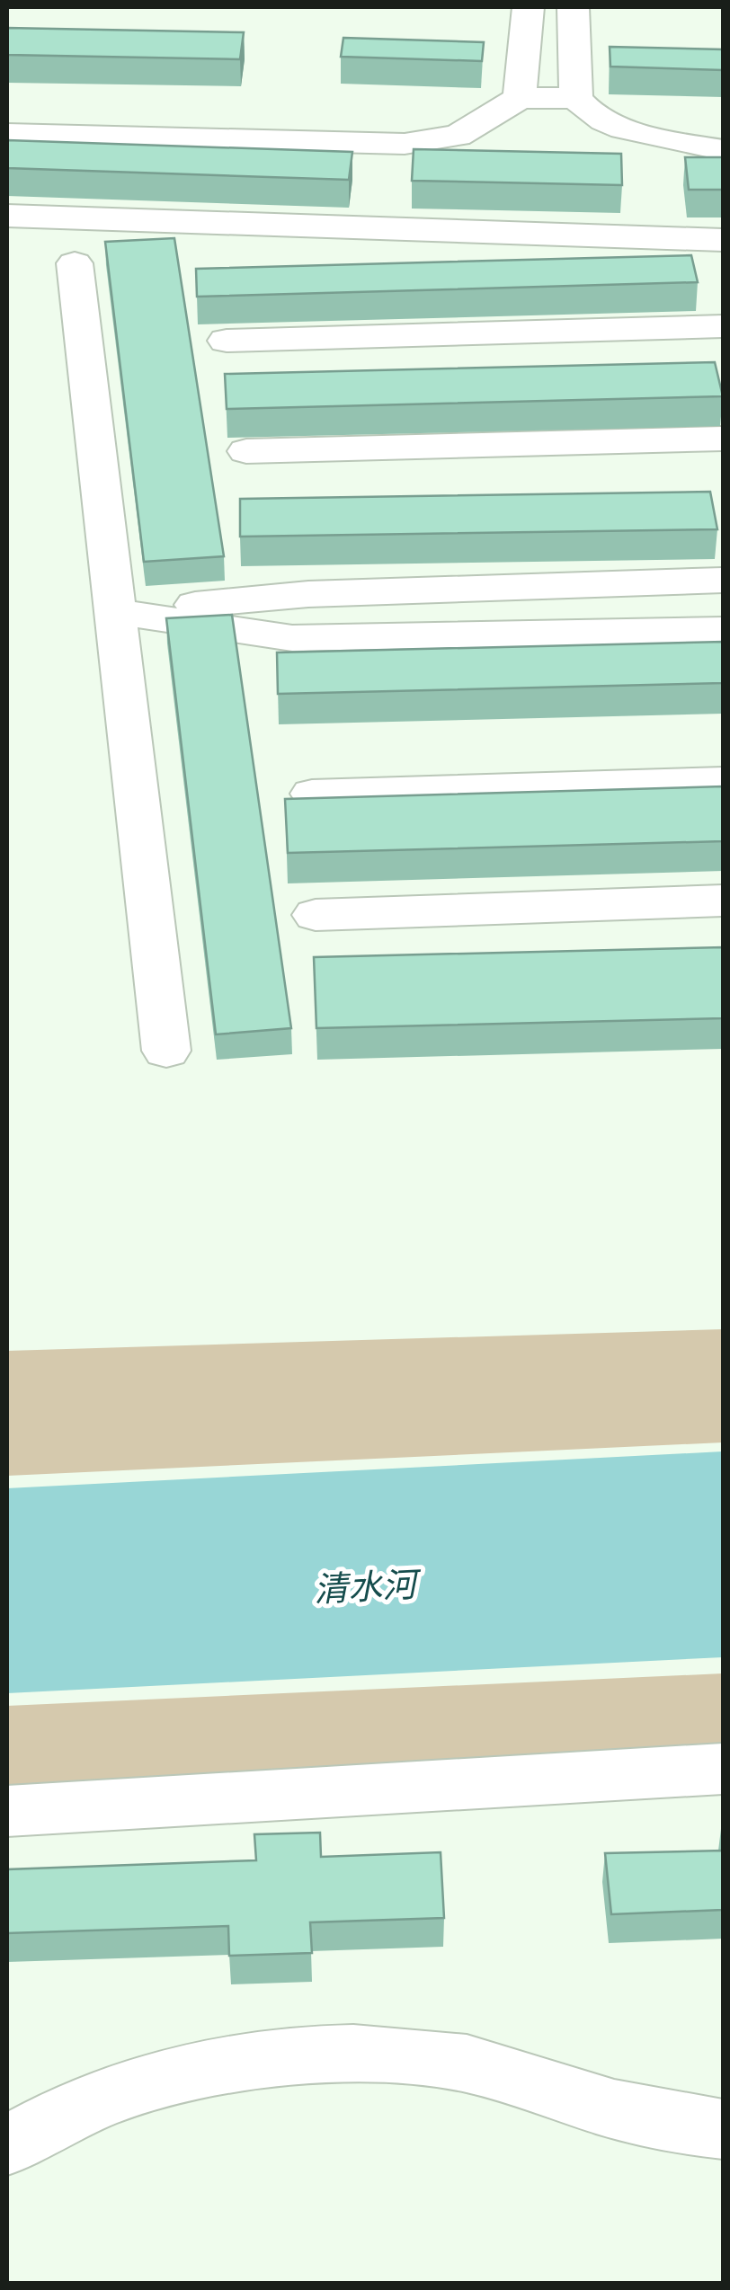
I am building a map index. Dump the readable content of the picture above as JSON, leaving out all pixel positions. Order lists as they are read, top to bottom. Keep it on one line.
{"water":["清水河"]}
